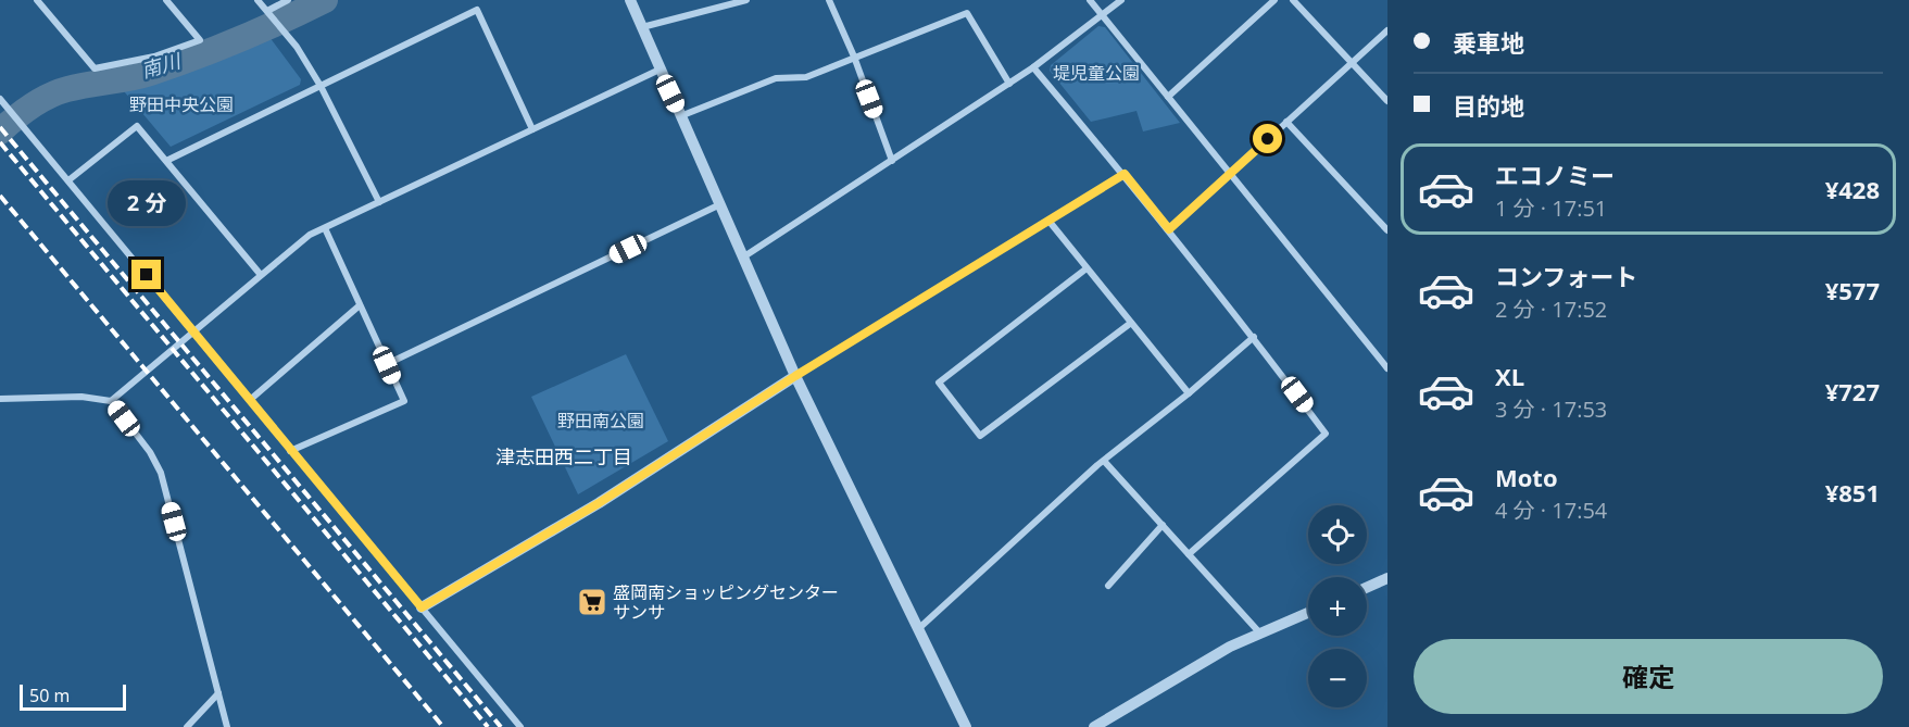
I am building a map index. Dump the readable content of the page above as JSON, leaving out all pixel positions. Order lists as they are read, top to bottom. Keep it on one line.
{"districts":["津志田西二丁目"],"water":["南川"],"parks":["堤児童公園","野田中央公園","野田南公園"],"places":{"supermarket":["盛岡南ショッピングセンター サンサ"]},"scale_bar":"50 m","page":{"banner":["乗車地","目的地"],"list":[{"name":"エコノミー","note":"1 分 · 17:51","value":"¥428"},{"name":"コンフォート","note":"2 分 · 17:52","value":"¥577"},{"name":"XL","note":"3 分 · 17:53","value":"¥727"},{"name":"Moto","note":"4 分 · 17:54","value":"¥851"}],"bubble":"2 分","map_buttons":["+","−"],"buttons":"確定","scale":"50 m"}}
